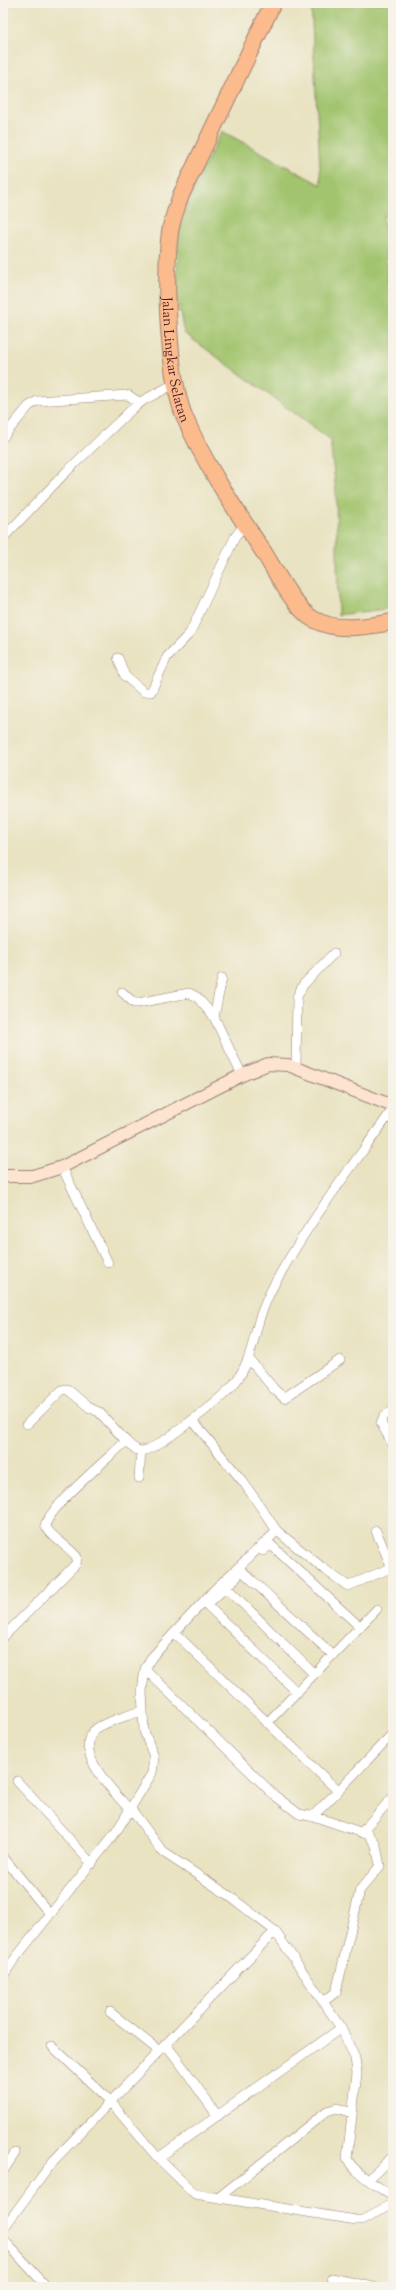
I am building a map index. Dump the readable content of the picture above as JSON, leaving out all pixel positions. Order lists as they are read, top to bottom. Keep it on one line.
{"streets":{"highway":["Jalan Lingkar Selatan"]}}
